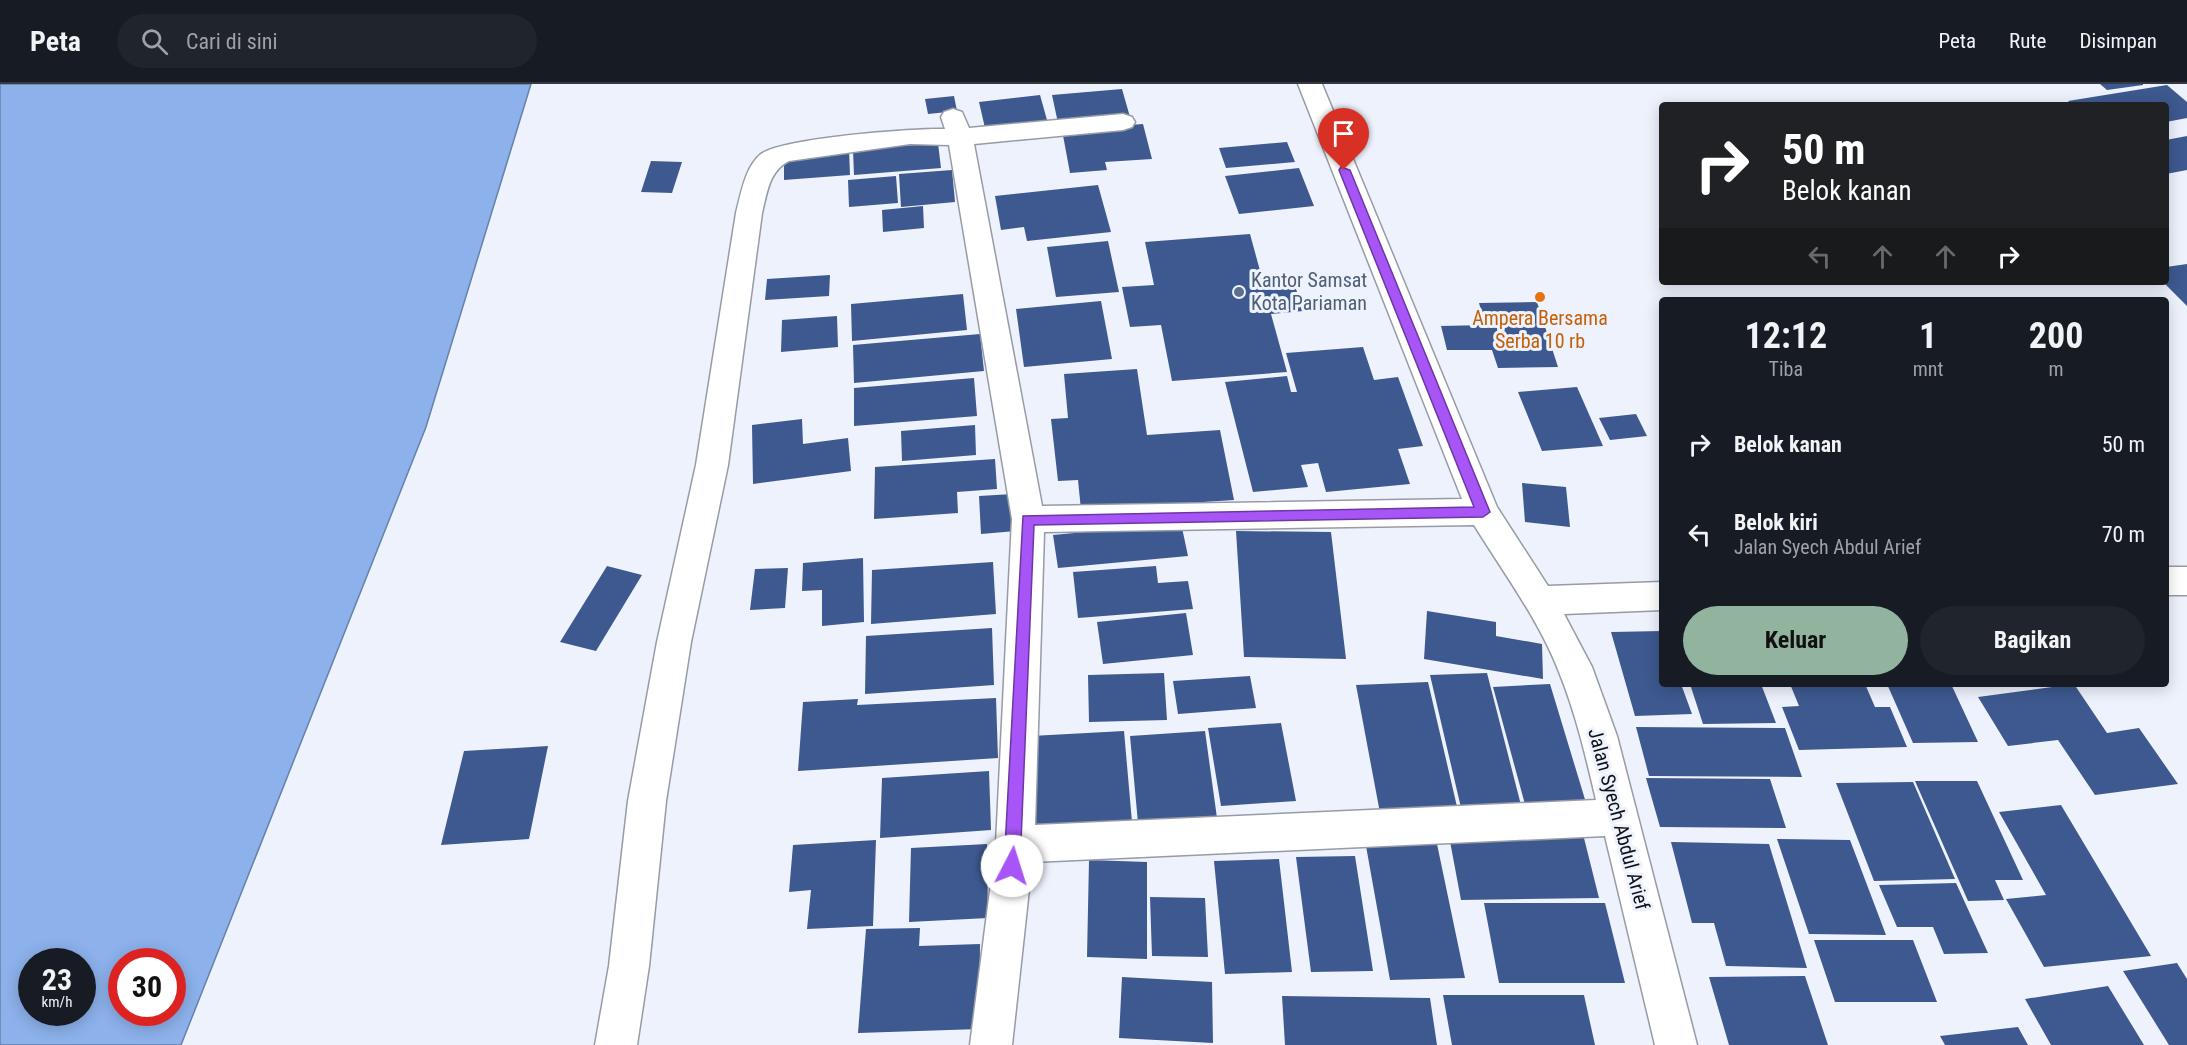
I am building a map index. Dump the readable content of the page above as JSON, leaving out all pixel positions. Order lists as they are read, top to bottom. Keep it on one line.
{"streets":{"street":["Jalan Syech Abdul Arief"]},"places":["Kantor Samsat Kota Pariaman","Ampera Bersama Serba 10 rb"],"page":{"header":"Peta","search":"Cari di sini","nav":["Peta","Rute","Disimpan"],"turn":["50 m","Belok kanan"],"eta":["12:12","Tiba","1","mnt","200","m"],"list":[{"name":"Belok kanan","value":"50 m"},{"name":"Belok kiri","note":"Jalan Syech Abdul Arief","value":"70 m"}],"buttons":["Keluar","Bagikan"],"speed":"23 km/h","limit":"30"}}
